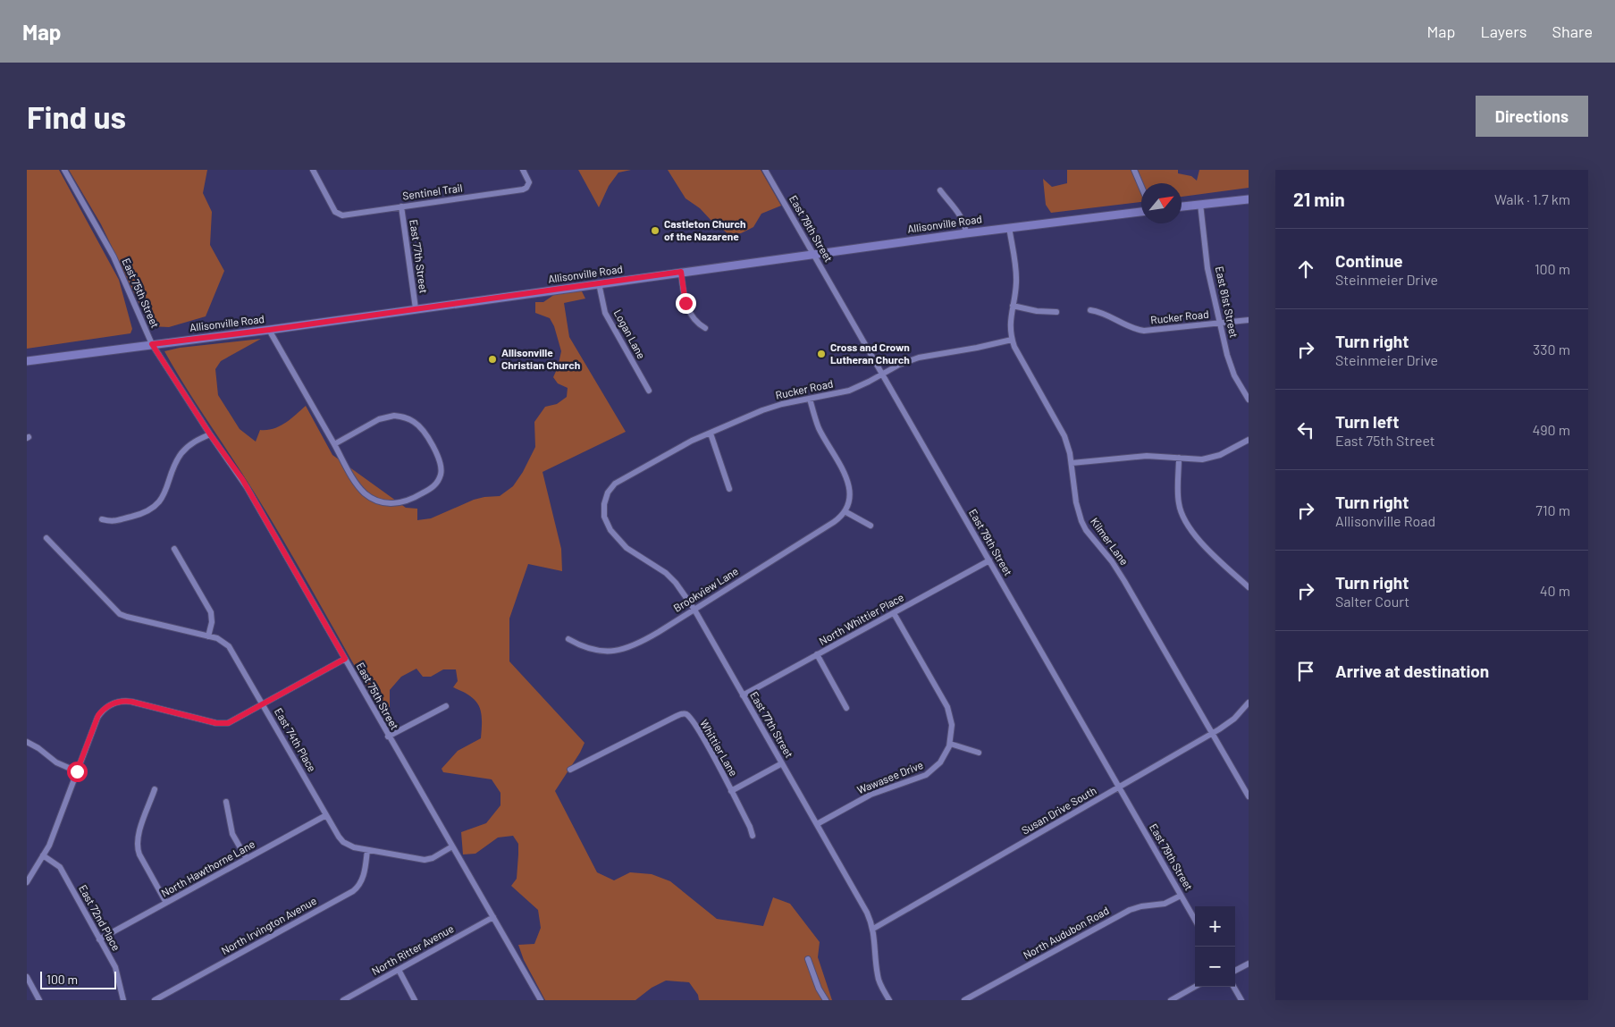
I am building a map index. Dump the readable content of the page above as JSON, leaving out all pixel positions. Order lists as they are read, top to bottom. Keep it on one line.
{"streets":{"main road":["Allisonville Road"],"street":["Sentinel Trail","East 79th Street","East 77th Street","East 75th Street","East 81st Street","Rucker Road","Logan Lane","Kilmer Lane","Brookview Lane","North Whittier Place","East 74th Place","Whittier Lane","Wawasee Drive","Susan Drive South","North Hawthorne Lane","East 72nd Place","North Irvington Avenue","North Audubon Road","North Ritter Avenue"]},"crossings":[["Sentinel Trail","East 77th Street"],["Allisonville Road","East 79th Street"],["Allisonville Road","East 77th Street"],["Allisonville Road","East 75th Street"],["Allisonville Road","Logan Lane"],["Allisonville Road","Kilmer Lane"],["East 79th Street","Rucker Road"],["East 79th Street","North Whittier Place"],["East 79th Street","Susan Drive South"],["East 79th Street","North Audubon Road"],["East 77th Street","Rucker Road"],["East 77th Street","Brookview Lane"],["East 77th Street","North Whittier Place"],["East 77th Street","Wawasee Drive"],["East 77th Street","Susan Drive South"],["East 75th Street","East 74th Place"],["East 75th Street","North Ritter Avenue"],["East 81st Street","Rucker Road"],["Rucker Road","Kilmer Lane"],["Kilmer Lane","Susan Drive South"],["North Whittier Place","Wawasee Drive"],["East 74th Place","North Hawthorne Lane"],["East 74th Place","North Irvington Avenue"],["North Hawthorne Lane","East 72nd Place"]],"places":["Castleton Church of the Nazarene","Cross and Crown Lutheran Church","Allisonville Christian Church"],"scale_bar":"100 m","north":"top right","page":{"header":"Map","nav":["Map","Layers","Share"],"buttons":"Directions","title":"Find us","heading":["21 min","Walk · 1.7 km"],"list":[["Continue","Steinmeier Drive","100 m"],["Turn right","Steinmeier Drive","330 m"],["Turn left","East 75th Street","490 m"],["Turn right","Allisonville Road","710 m"],["Turn right","Salter Court","40 m"],"Arrive at destination"],"map_buttons":["+","−"],"scale":"100 m"}}
